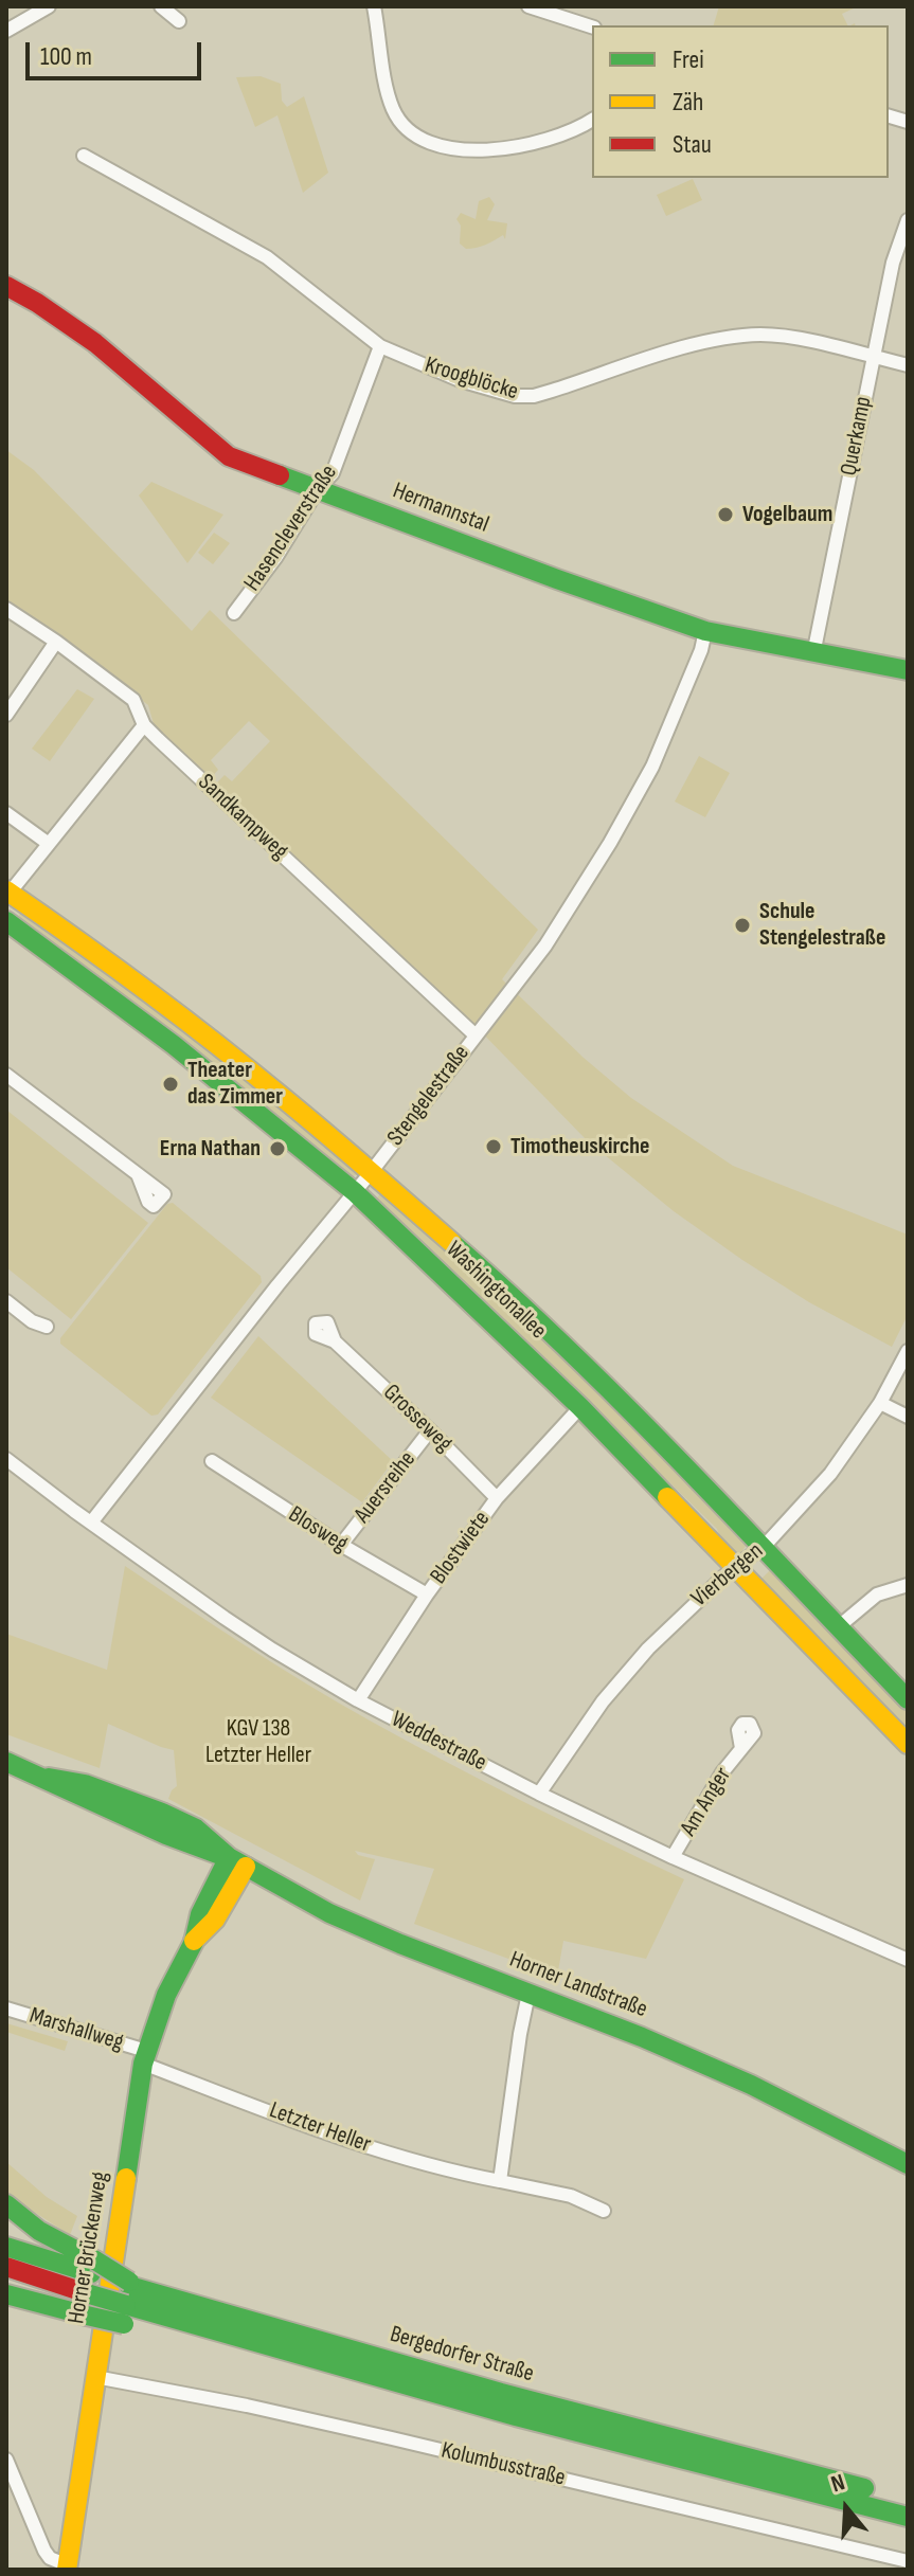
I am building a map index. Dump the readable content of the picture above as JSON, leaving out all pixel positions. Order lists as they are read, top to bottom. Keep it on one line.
{"streets":{"main road":["Hermannstal","Washingtonallee","Horner Landstraße","Horner Brückenweg","Bergedorfer Straße"],"street":["Kroogblöcke","Querkamp","Hasencleverstraße","Sandkampweg","Stengelestraße","Grosseweg","Auersreihe","Blosweg","Blostwiete","Vierbergen","Weddestraße","Am Anger","Marshallweg","Letzter Heller","Kolumbusstraße"]},"crossings":[["Kroogblöcke","Querkamp"],["Kroogblöcke","Hasencleverstraße"],["Querkamp","Hermannstal"],["Hermannstal","Hasencleverstraße"],["Hermannstal","Stengelestraße"],["Sandkampweg","Stengelestraße"],["Stengelestraße","Washingtonallee"],["Stengelestraße","Weddestraße"],["Washingtonallee","Blostwiete"],["Washingtonallee","Vierbergen"],["Grosseweg","Auersreihe"],["Grosseweg","Blostwiete"],["Auersreihe","Blosweg"],["Blosweg","Blostwiete"],["Blostwiete","Weddestraße"],["Vierbergen","Weddestraße"],["Weddestraße","Am Anger"],["Horner Landstraße","Horner Brückenweg"],["Marshallweg","Letzter Heller"],["Marshallweg","Horner Brückenweg"],["Letzter Heller","Horner Brückenweg"],["Horner Brückenweg","Kolumbusstraße"]],"parks":["KGV 138 Letzter Heller"],"places":["Vogelbaum","Schule Stengelestraße","Theater das Zimmer","Timotheuskirche","Erna Nathan"],"legend":["Frei","Zäh","Stau"],"scale_bar":"100 m","north":"top"}
